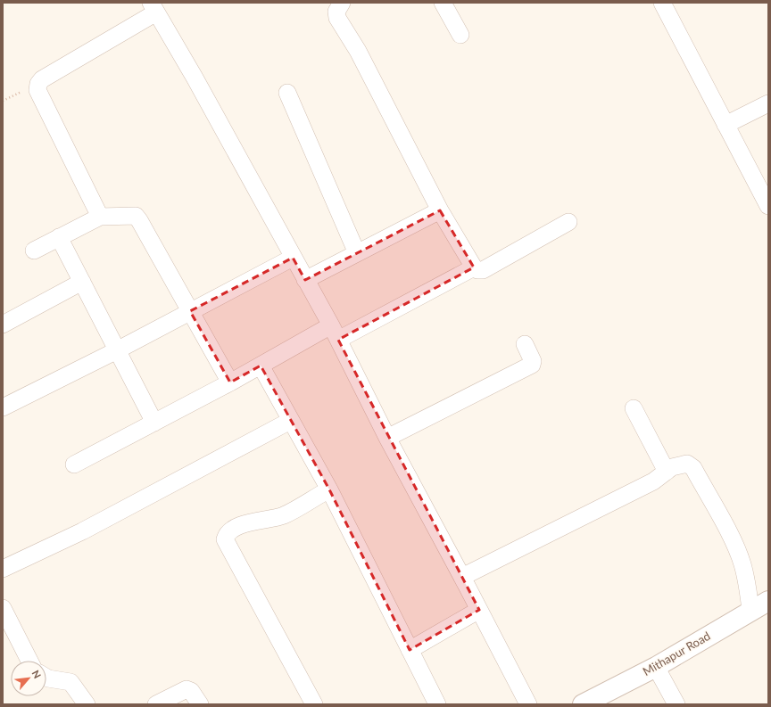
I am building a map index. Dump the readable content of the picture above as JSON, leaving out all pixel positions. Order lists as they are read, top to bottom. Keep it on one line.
{"streets":{"street":["Mithapur Road"]},"north":"top right"}
